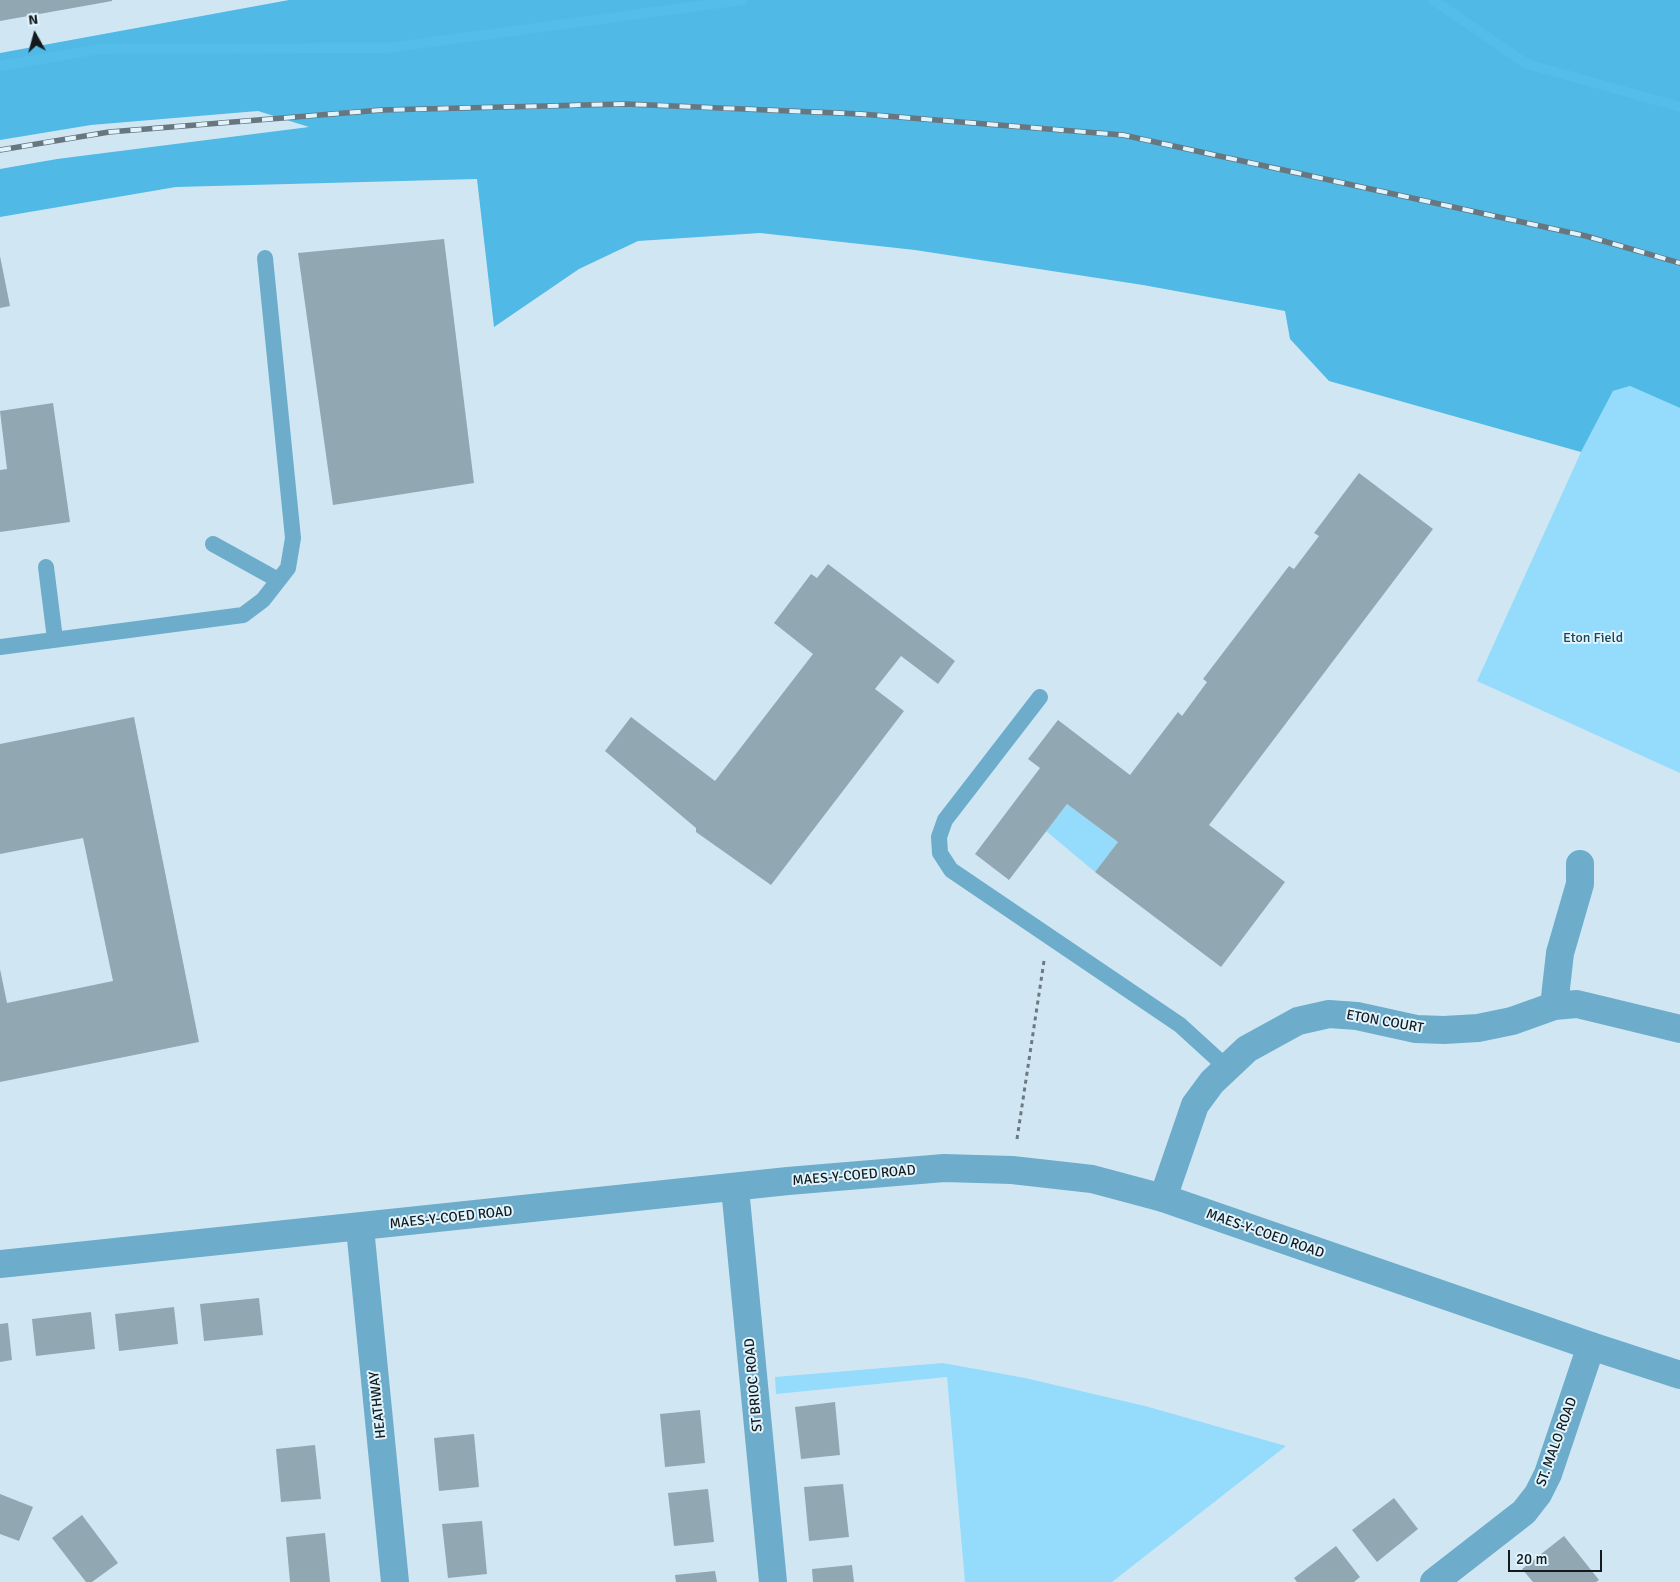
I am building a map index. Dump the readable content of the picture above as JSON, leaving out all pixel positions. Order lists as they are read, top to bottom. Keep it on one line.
{"streets":{"street":["ETON COURT","MAES-Y-COED ROAD","ST BRIOC ROAD","HEATHWAY","ST. MALO ROAD"]},"crossings":[["ETON COURT","MAES-Y-COED ROAD"],["MAES-Y-COED ROAD","ST BRIOC ROAD"],["MAES-Y-COED ROAD","HEATHWAY"],["MAES-Y-COED ROAD","ST. MALO ROAD"]],"parks":["Eton Field"],"scale_bar":"20 m","north":"top"}
